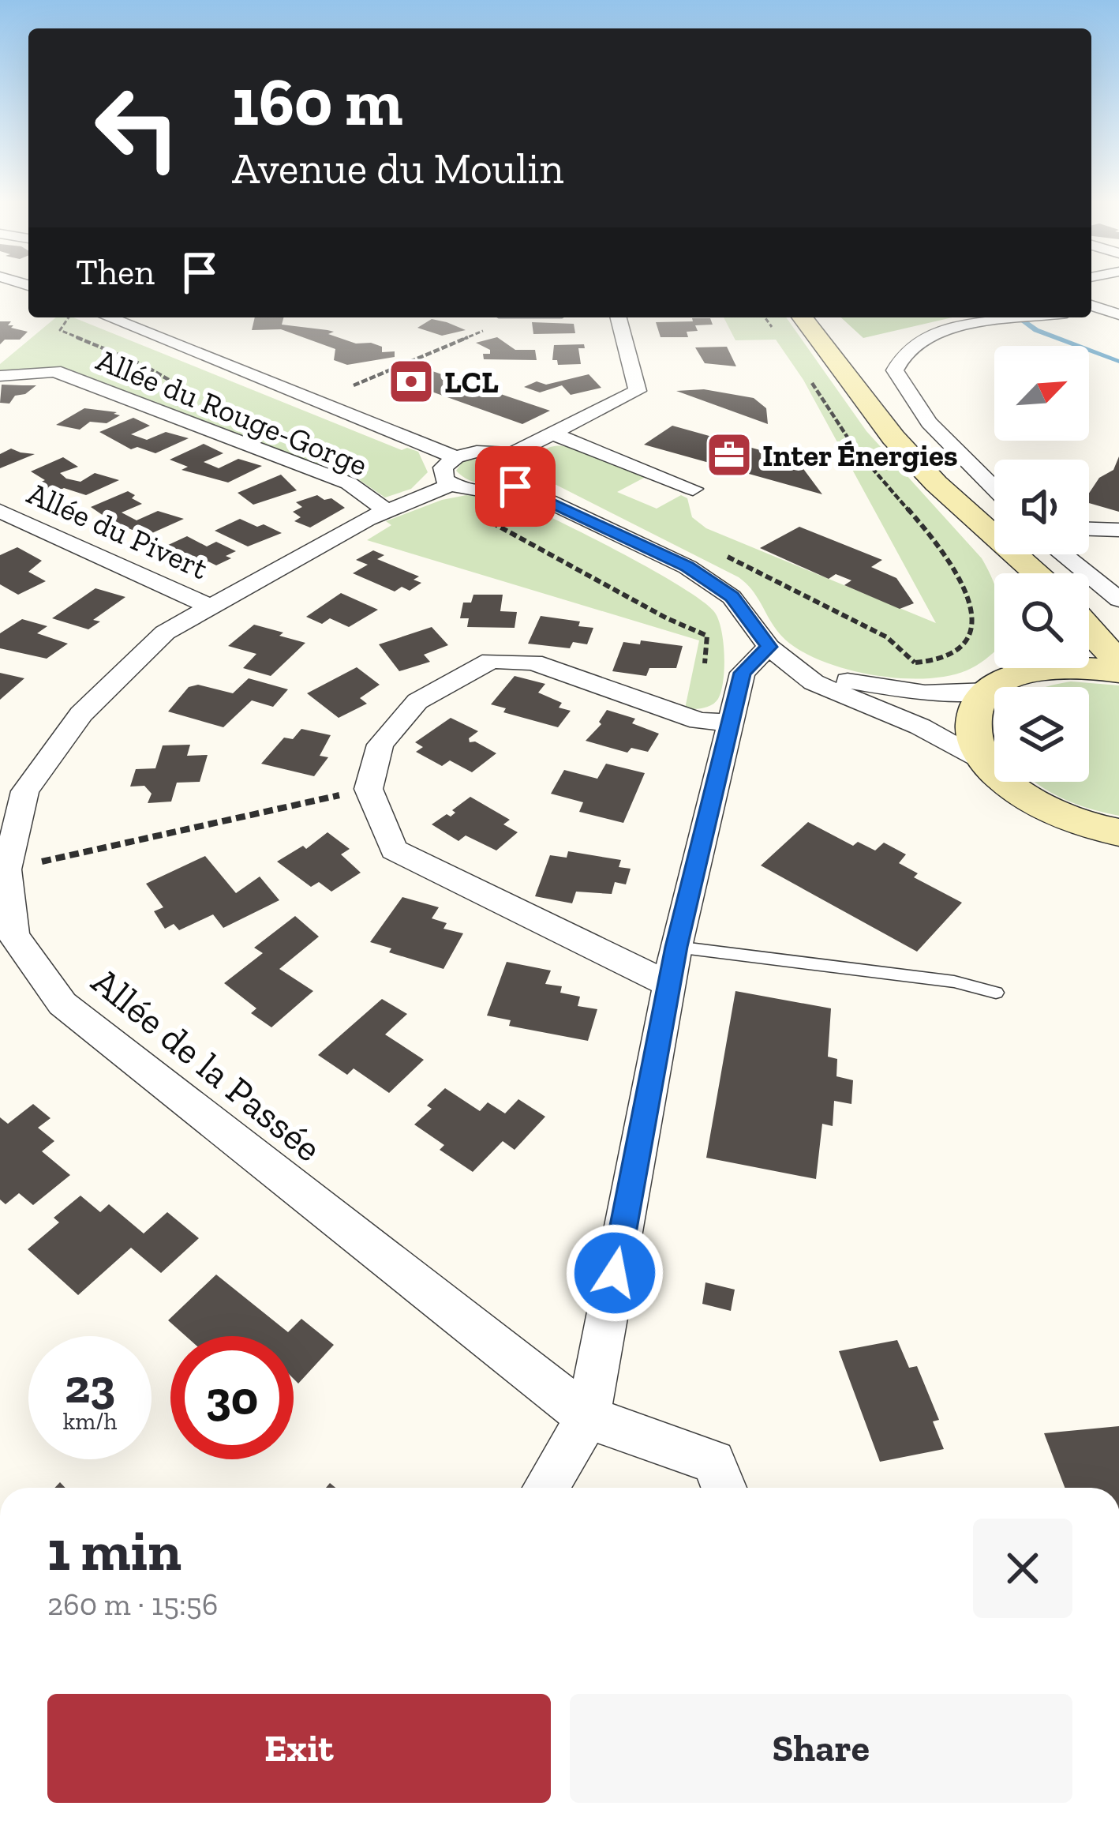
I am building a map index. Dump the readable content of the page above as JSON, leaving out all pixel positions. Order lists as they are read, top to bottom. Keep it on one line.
{"streets":{"street":["Allée du Rouge-Gorge","Allée du Pivert","Allée de la Passée"]},"crossings":[["Allée du Rouge-Gorge","Allée de la Passée"],["Allée du Pivert","Allée de la Passée"]],"places":{"bank":["LCL"],"office":["Inter Énergies"]},"north":"top right","page":{"turn":["160 m","Avenue du Moulin"],"then":"Then","speed":"23 km/h","limit":"30","heading":["1 min","260 m · 15:56"],"buttons":["Exit","Share"]}}
